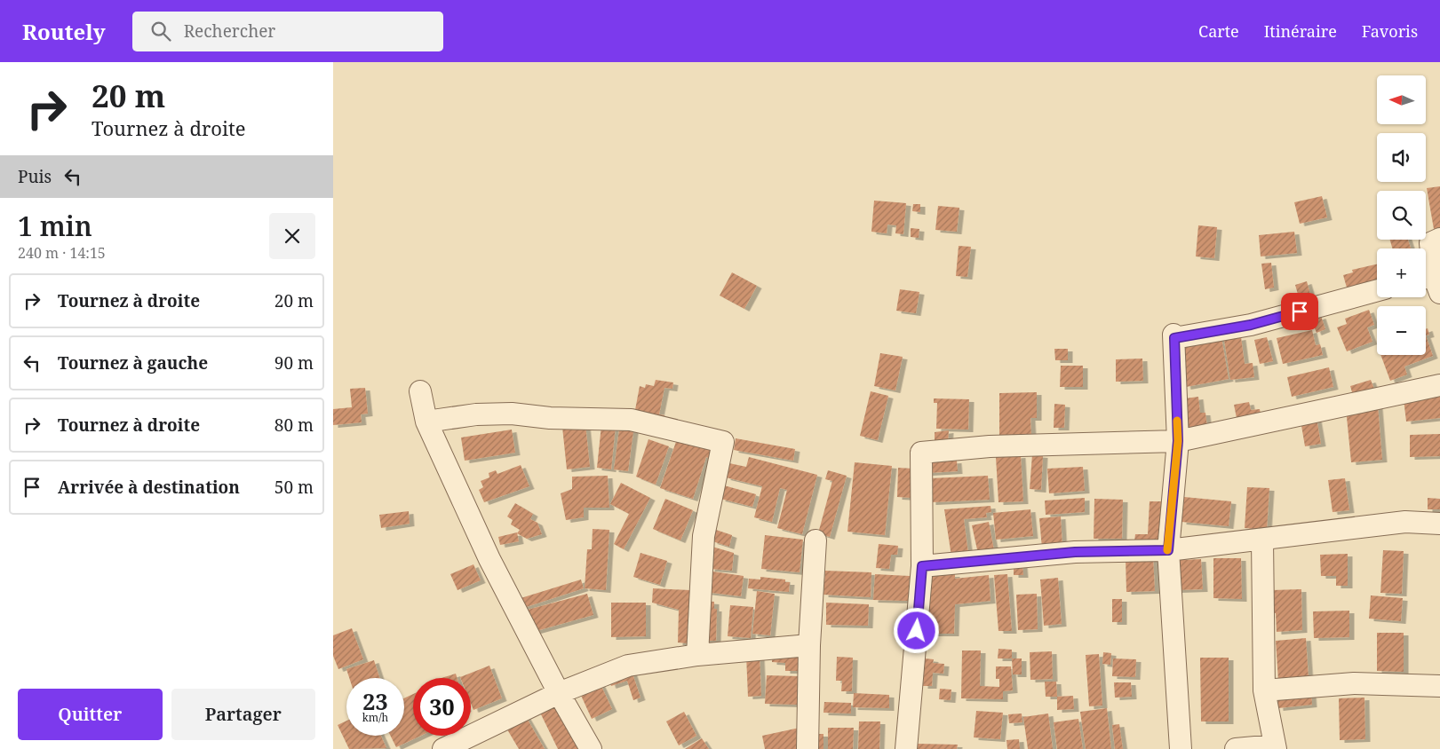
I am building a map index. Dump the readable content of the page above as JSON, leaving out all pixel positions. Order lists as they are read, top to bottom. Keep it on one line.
{"north":"left","page":{"header":"Routely","search":"Rechercher","nav":["Carte","Itinéraire","Favoris"],"turn":["20 m","Tournez à droite"],"map_buttons":["+","−"],"then":"Puis","heading":["1 min","240 m · 14:15"],"list":[{"name":"Tournez à droite","value":"20 m"},{"name":"Tournez à gauche","value":"90 m"},{"name":"Tournez à droite","value":"80 m"},{"name":"Arrivée à destination","value":"50 m"}],"speed":"23 km/h","limit":"30","buttons":["Quitter","Partager"]}}
